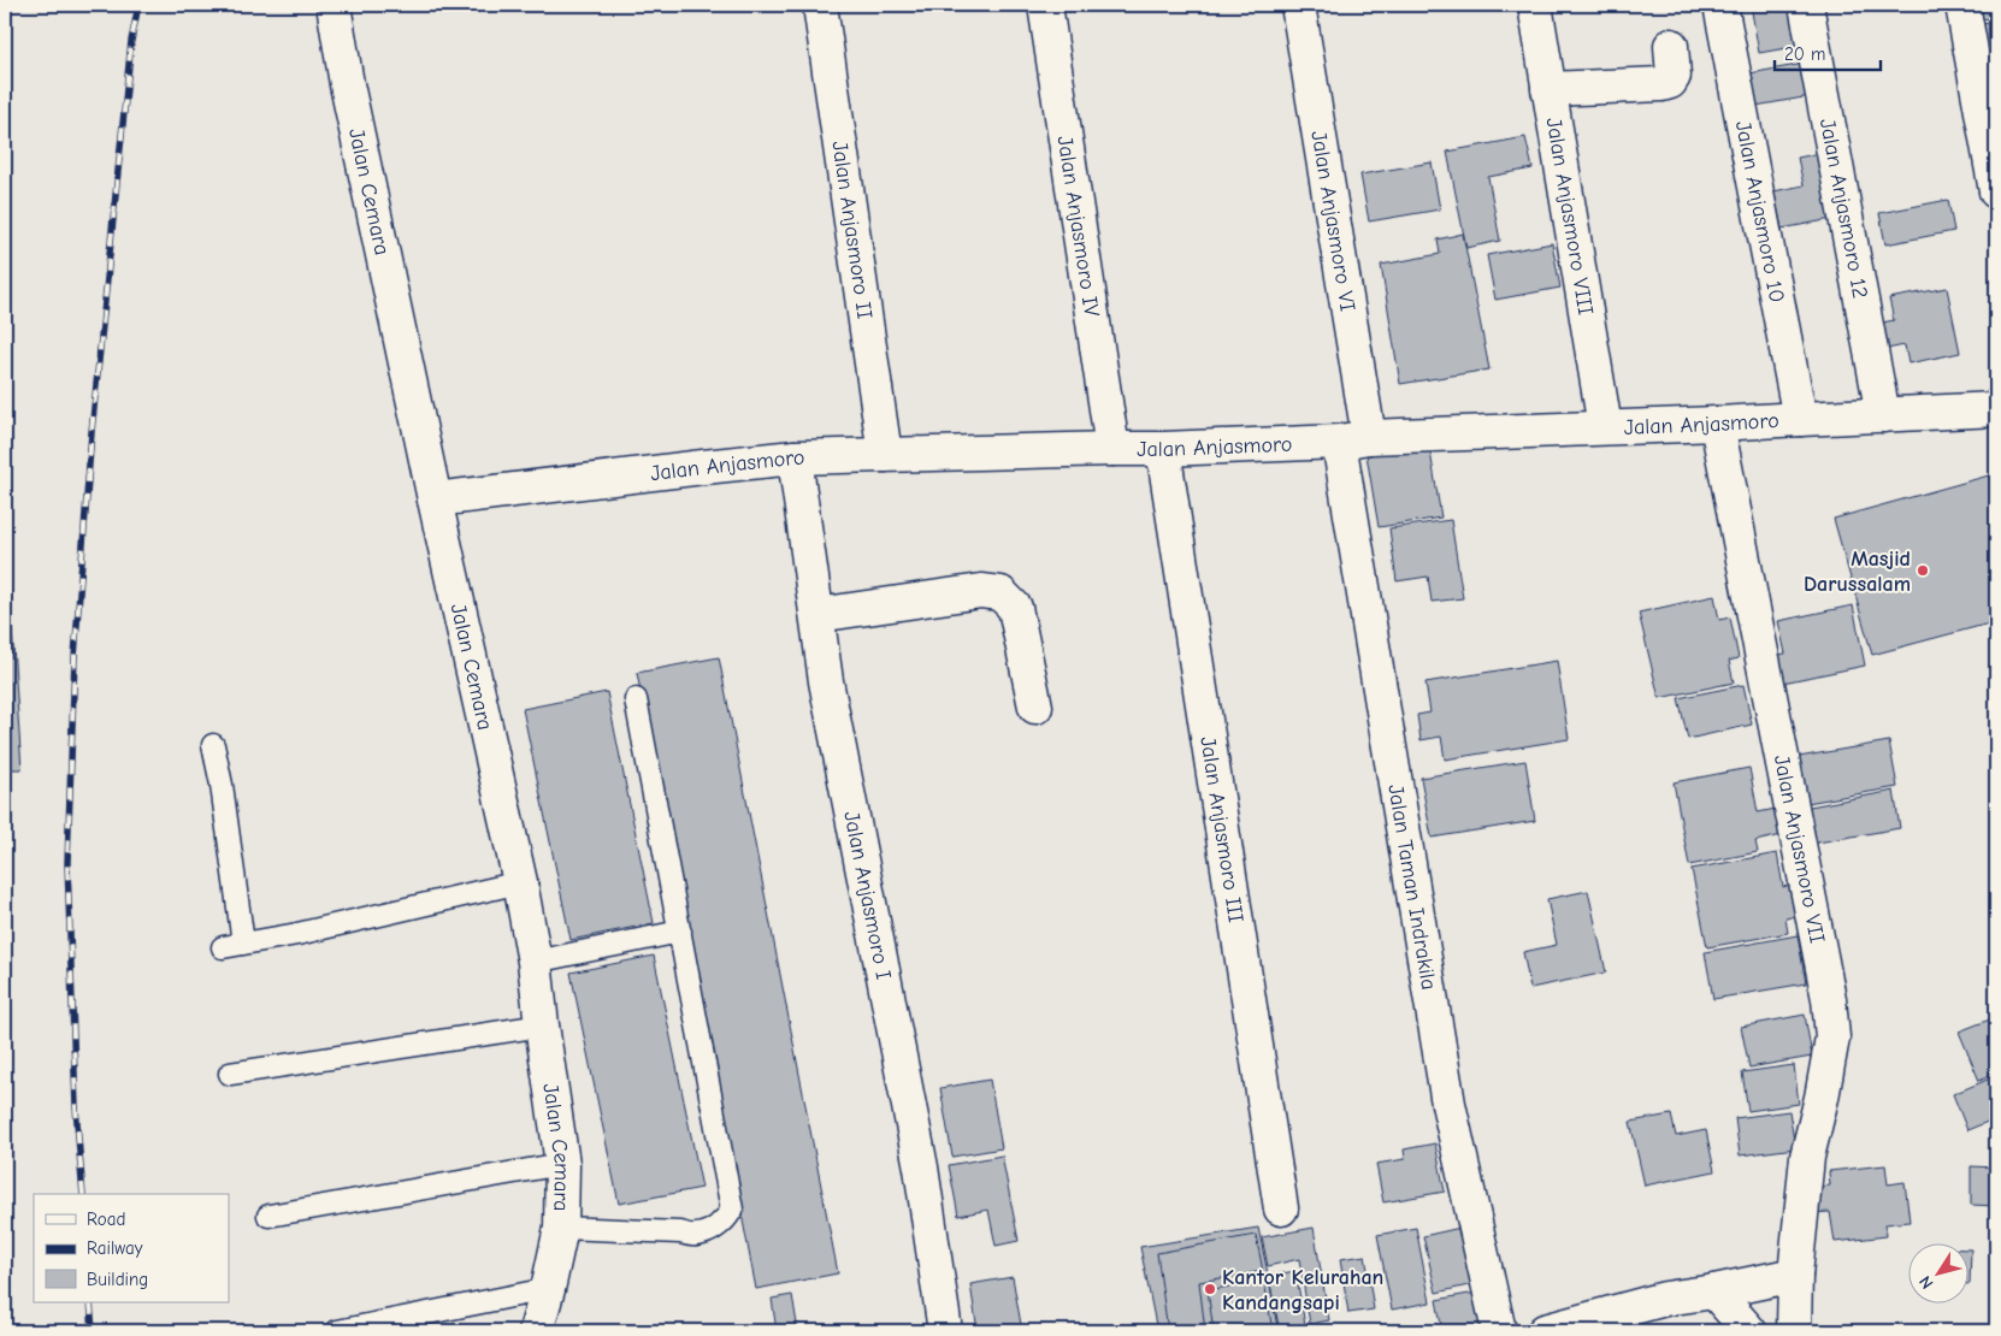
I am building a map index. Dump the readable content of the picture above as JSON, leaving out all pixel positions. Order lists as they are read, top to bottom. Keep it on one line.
{"streets":{"street":["Jalan Cemara","Jalan Anjasmoro 12","Jalan Anjasmoro 10","Jalan Anjasmoro VIII","Jalan Anjasmoro VI","Jalan Anjasmoro IV","Jalan Anjasmoro II","Jalan Anjasmoro","Jalan Anjasmoro III","Jalan Anjasmoro VII","Jalan Taman Indrakila","Jalan Anjasmoro I"]},"crossings":[["Jalan Cemara","Jalan Anjasmoro"],["Jalan Anjasmoro 12","Jalan Anjasmoro"],["Jalan Anjasmoro 10","Jalan Anjasmoro"],["Jalan Anjasmoro VIII","Jalan Anjasmoro"],["Jalan Anjasmoro VI","Jalan Anjasmoro"],["Jalan Anjasmoro VI","Jalan Taman Indrakila"],["Jalan Anjasmoro IV","Jalan Anjasmoro"],["Jalan Anjasmoro II","Jalan Anjasmoro"],["Jalan Anjasmoro","Jalan Anjasmoro III"],["Jalan Anjasmoro","Jalan Anjasmoro VII"],["Jalan Anjasmoro","Jalan Taman Indrakila"],["Jalan Anjasmoro","Jalan Anjasmoro I"]],"places":["Masjid Darussalam","Kantor Kelurahan Kandangsapi"],"legend":["Road","Railway","Building"],"scale_bar":"20 m","north":"bottom left"}
